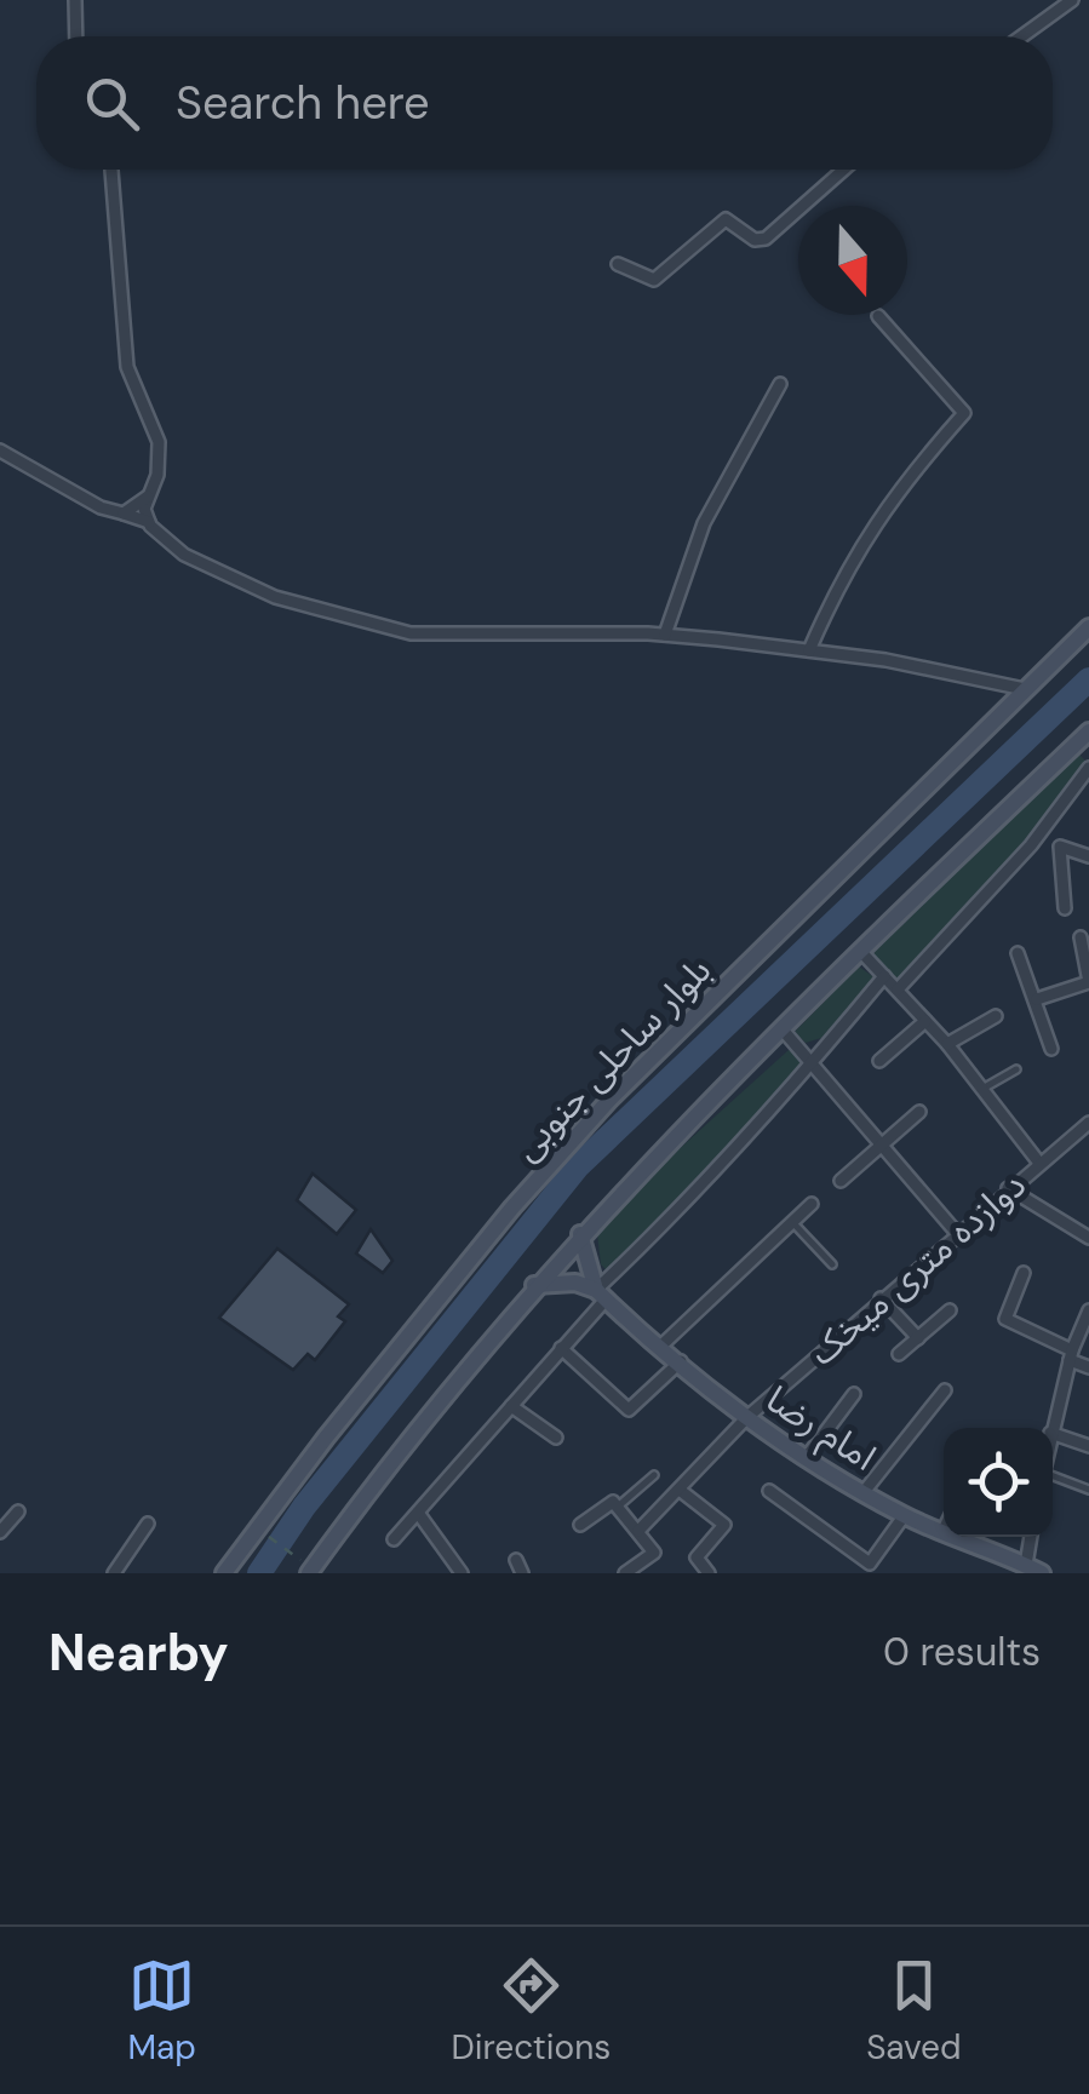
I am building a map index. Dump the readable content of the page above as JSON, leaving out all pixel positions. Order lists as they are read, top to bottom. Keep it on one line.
{"streets":{"main road":["بلوار ساحلی جنوبی","امام رضا"],"street":["دوازده متری میخک"]},"crossings":[["دوازده متری میخک","امام رضا"]],"north":"bottom","page":{"search":"Search here","heading":["Nearby","0 results"],"nav":["Map","Directions","Saved"]}}
